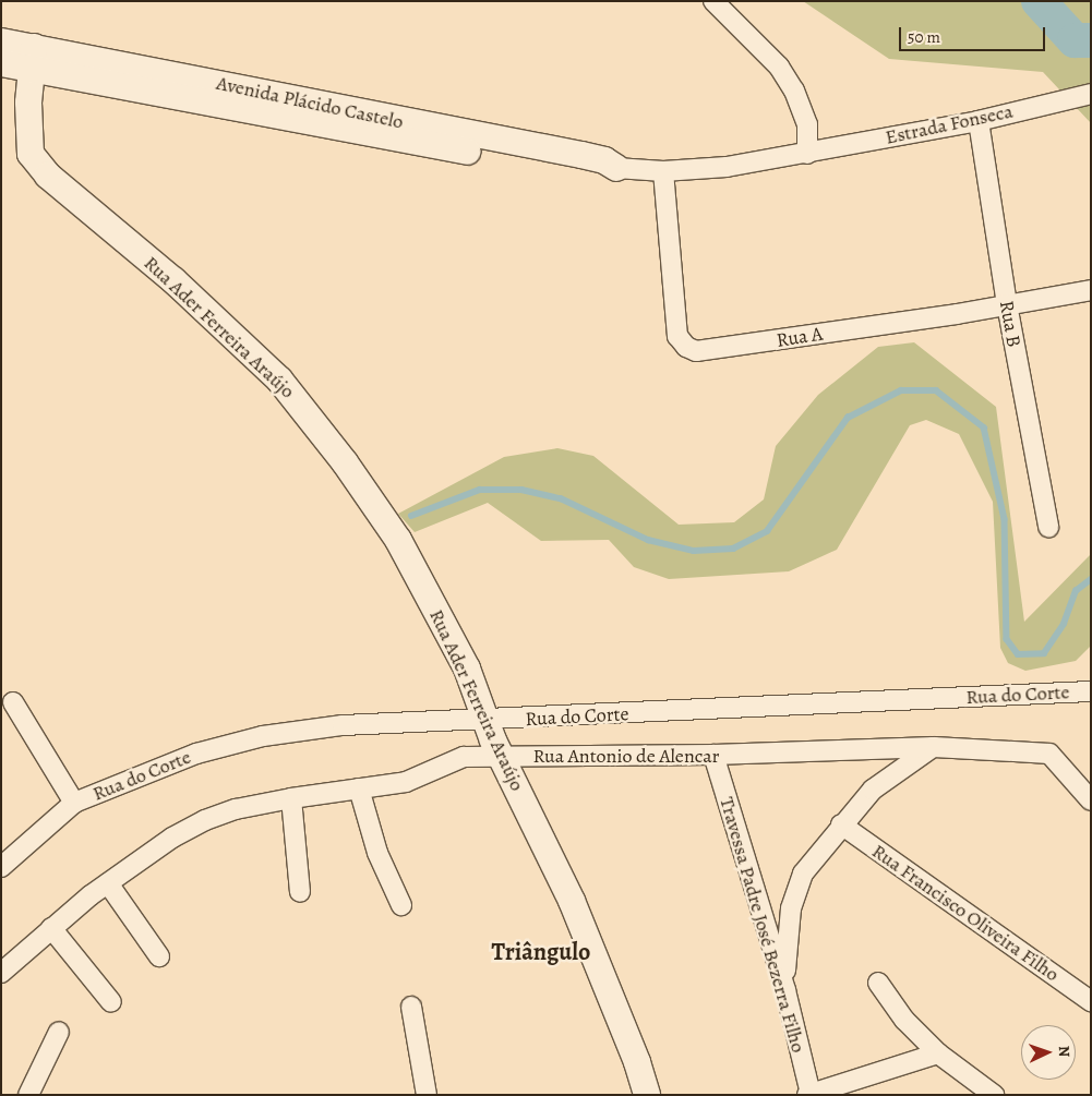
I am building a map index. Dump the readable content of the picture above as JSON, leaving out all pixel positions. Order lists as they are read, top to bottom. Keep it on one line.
{"streets":{"street":["Avenida Plácido Castelo","Estrada Fonseca","Rua B","Rua Ader Ferreira Araújo","Rua A","Rua do Corte","Rua Antonio de Alencar","Rua Francisco Oliveira Filho","Travessa Padre José Bezerra Filho"]},"crossings":[["Avenida Plácido Castelo","Estrada Fonseca"],["Avenida Plácido Castelo","Rua Ader Ferreira Araújo"],["Avenida Plácido Castelo","Rua A"],["Estrada Fonseca","Rua B"],["Rua B","Rua A"],["Rua Ader Ferreira Araújo","Rua do Corte"],["Rua Ader Ferreira Araújo","Rua Antonio de Alencar"],["Rua Antonio de Alencar","Travessa Padre José Bezerra Filho"]],"districts":["Triângulo"],"scale_bar":"50 m","north":"right"}
